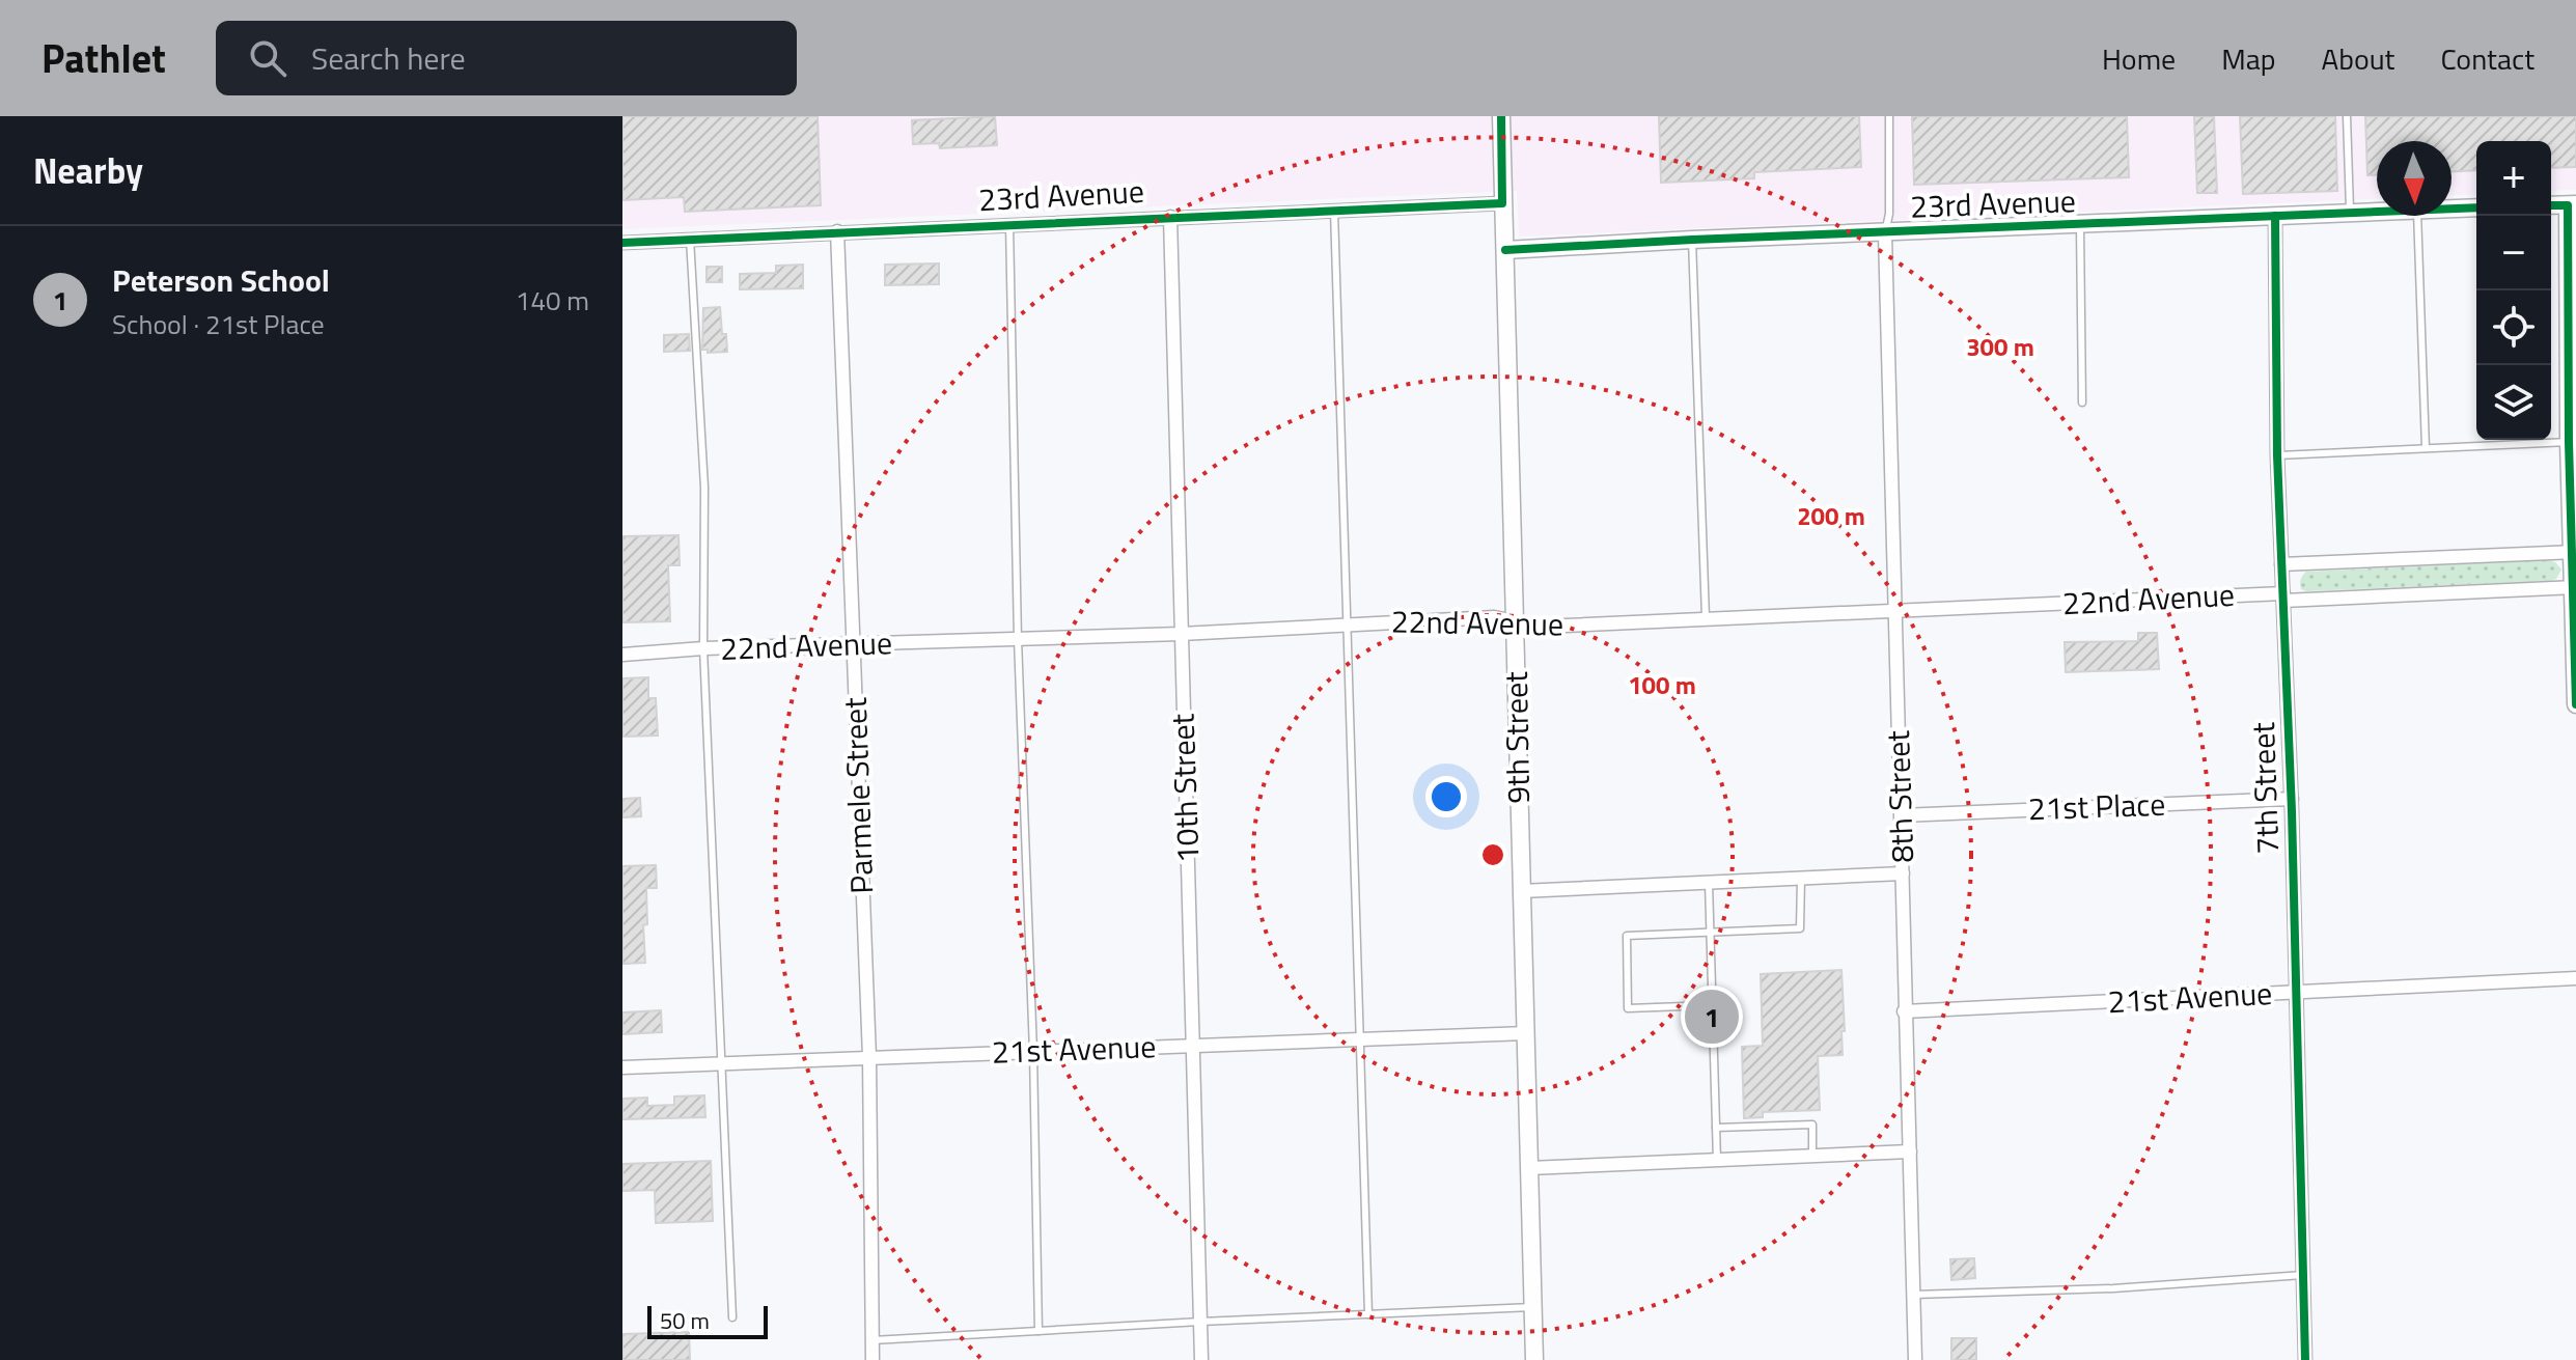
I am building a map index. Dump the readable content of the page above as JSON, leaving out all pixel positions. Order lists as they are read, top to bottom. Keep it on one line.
{"streets":{"street":["23rd Avenue","22nd Avenue","9th Street","10th Street","7th Street","Parmele Street","8th Street","21st Place","21st Avenue"]},"crossings":[["23rd Avenue","9th Street"],["23rd Avenue","10th Street"],["23rd Avenue","7th Street"],["23rd Avenue","Parmele Street"],["23rd Avenue","8th Street"],["22nd Avenue","9th Street"],["22nd Avenue","10th Street"],["22nd Avenue","7th Street"],["22nd Avenue","Parmele Street"],["22nd Avenue","8th Street"],["9th Street","21st Avenue"],["10th Street","21st Avenue"],["7th Street","21st Place"],["7th Street","21st Avenue"],["Parmele Street","21st Avenue"],["8th Street","21st Place"],["8th Street","21st Avenue"]],"scale_bar":"50 m","north":"bottom","page":{"header":"Pathlet","search":"Search here","nav":["Home","Map","About","Contact"],"heading":"Nearby","map_buttons":["+","−"],"list":[{"mark":"1","name":"Peterson School","note":"School · 21st Place","value":"140 m"}],"pins":"1","scale":"50 m"},"rings":["300 m","200 m","100 m"]}
